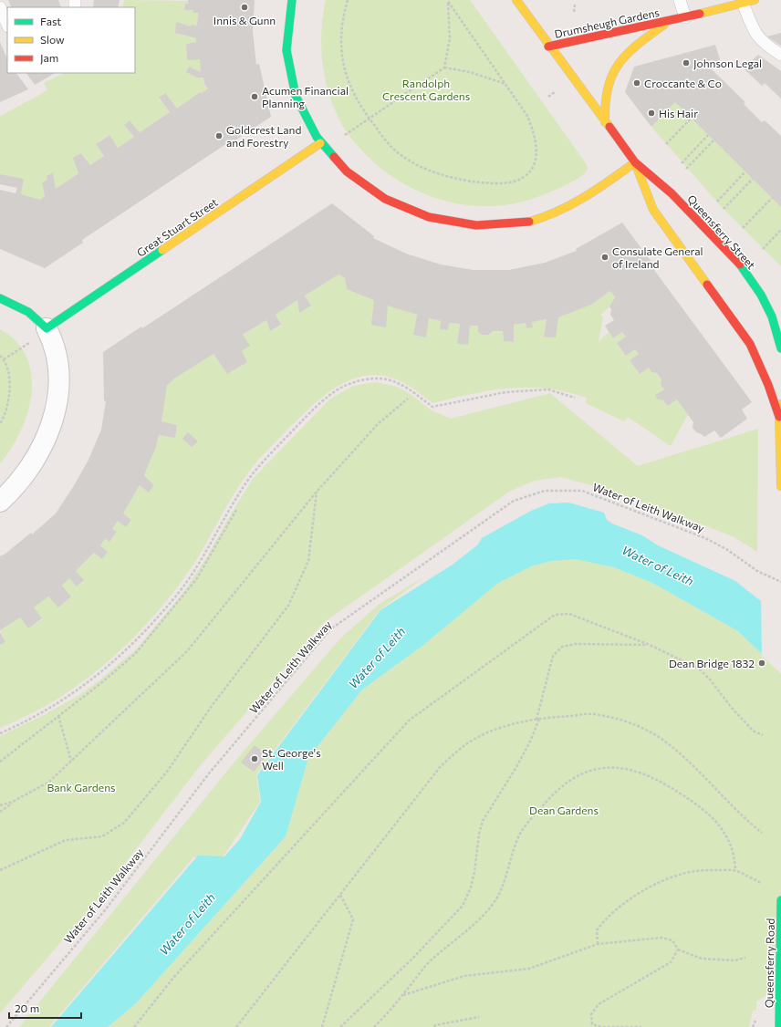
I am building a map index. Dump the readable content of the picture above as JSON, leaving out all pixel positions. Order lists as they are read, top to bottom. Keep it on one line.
{"streets":{"street":["Drumsheugh Gardens","Great Stuart Street","Queensferry Street","Queensferry Road"],"path":["Water of Leith Walkway"]},"crossings":[["Drumsheugh Gardens","Queensferry Street"]],"water":["Water of Leith"],"parks":["Randolph Crescent Gardens","Bank Gardens","Dean Gardens"],"places":["Innis & Gunn","Johnson Legal","Croccante & Co","Acumen Financial Planning","His Hair","Goldcrest Land and Forestry","Consulate General of Ireland","Dean Bridge 1832","St. George's Well"],"legend":["Fast","Slow","Jam"],"scale_bar":"20 m"}
